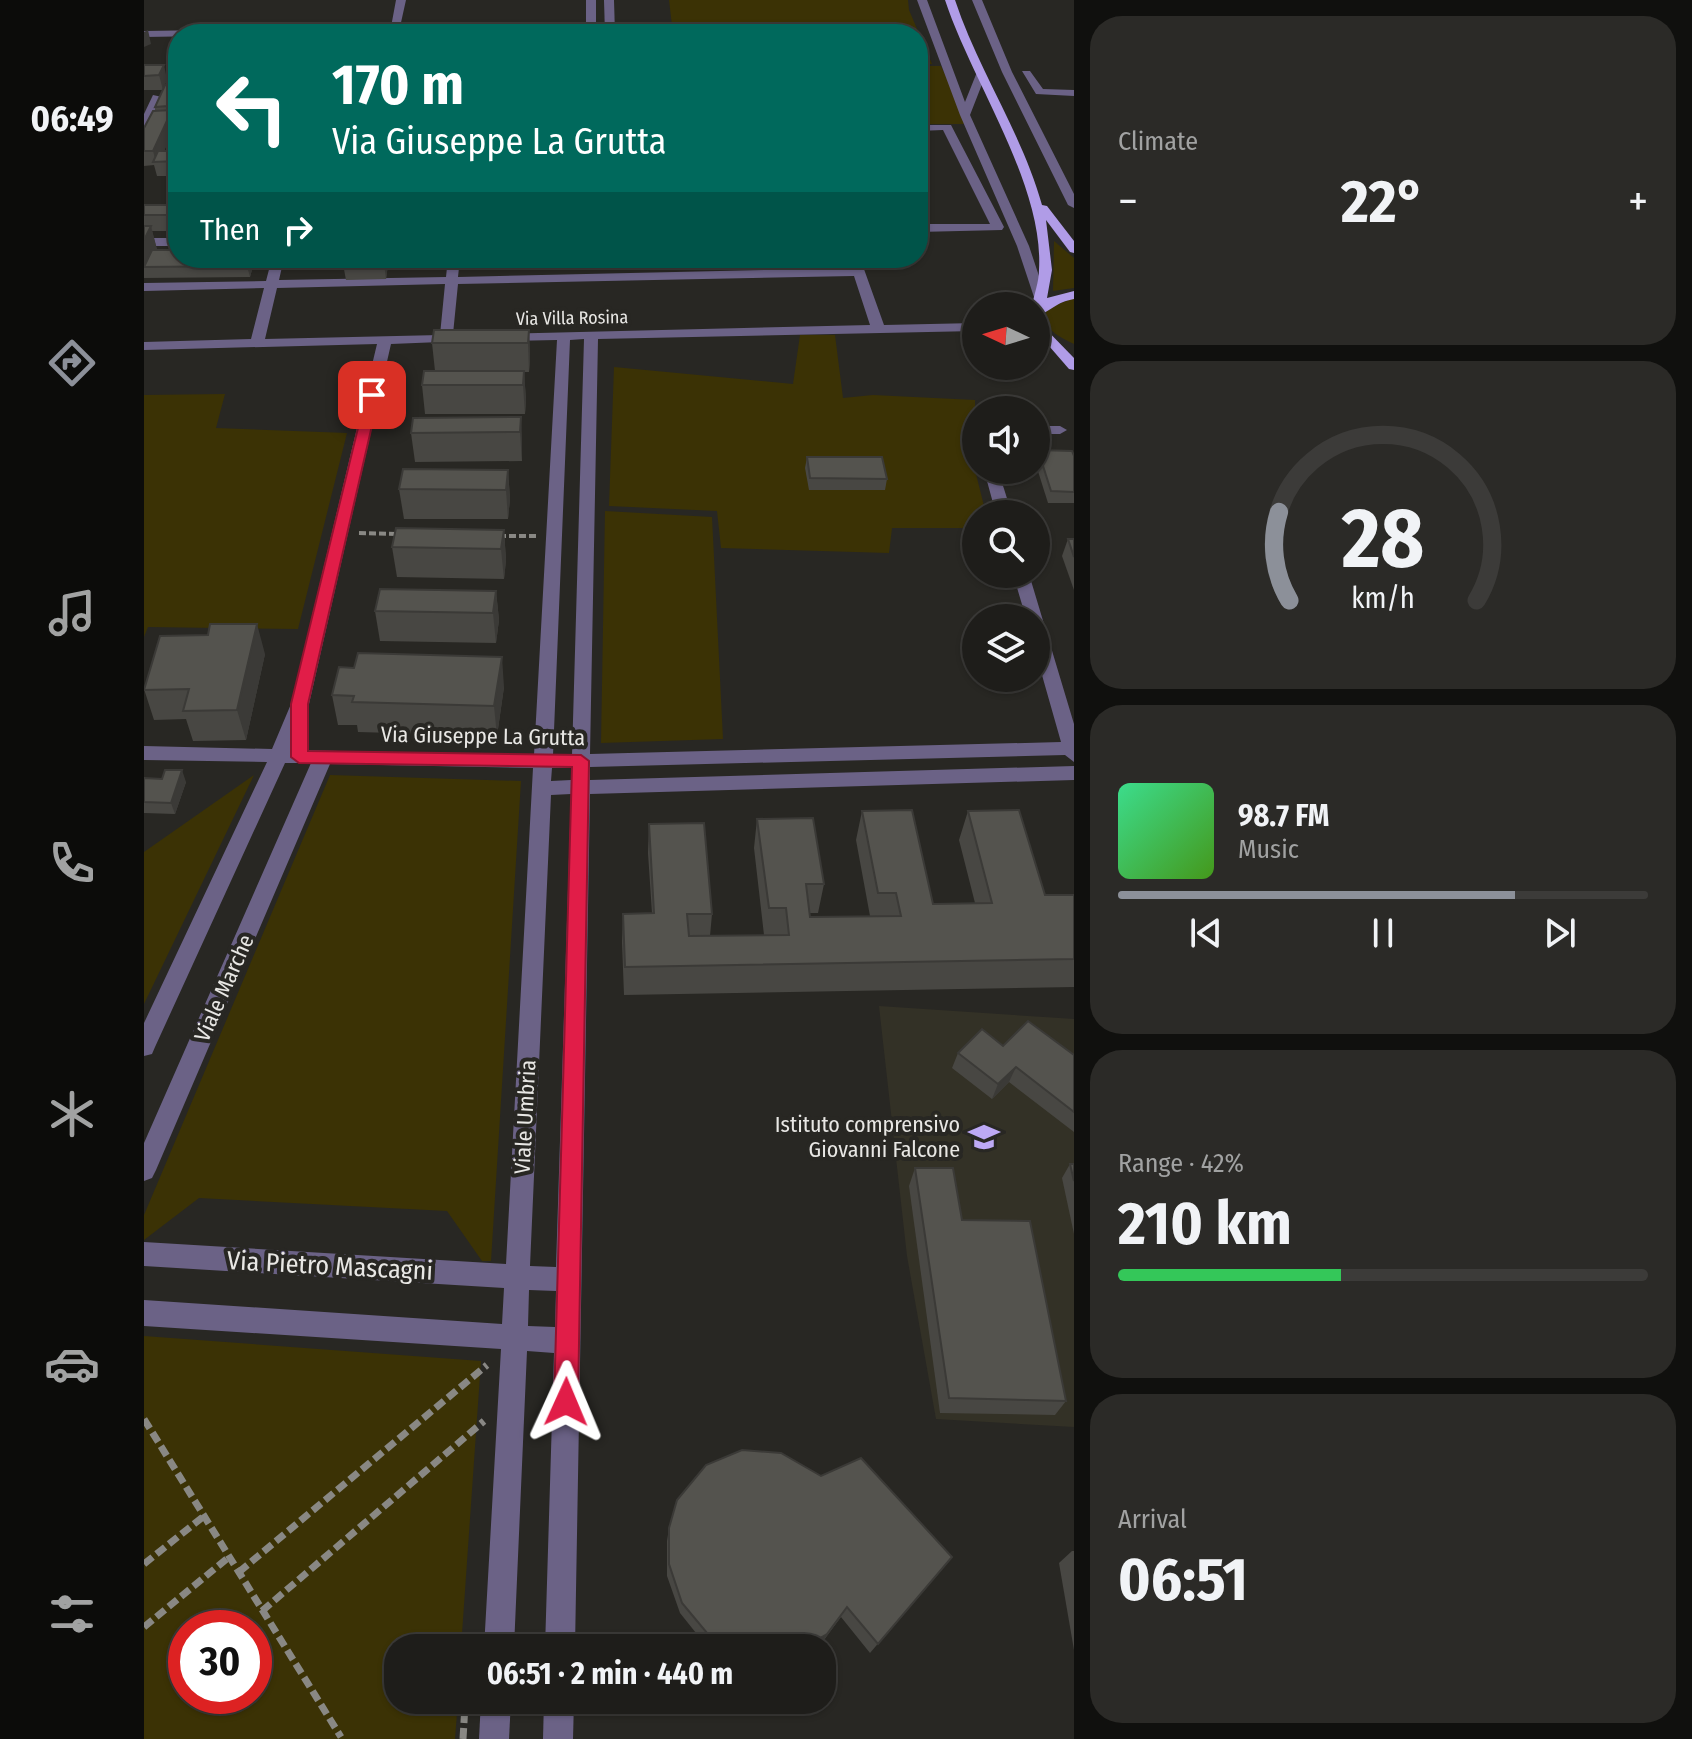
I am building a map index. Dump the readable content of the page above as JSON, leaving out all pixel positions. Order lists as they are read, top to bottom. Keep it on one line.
{"streets":{"street":["Via Villa Rosina","Via Giuseppe La Grutta","Viale Marche","Viale Umbria","Via Pietro Mascagni"]},"crossings":[["Via Villa Rosina","Viale Marche"],["Via Villa Rosina","Viale Umbria"],["Via Giuseppe La Grutta","Viale Marche"],["Via Giuseppe La Grutta","Viale Umbria"],["Viale Umbria","Via Pietro Mascagni"]],"places":{"school or university":["Istituto comprensivo Giovanni Falcone"]},"north":"left","page":{"tabs":"06:49","tile":["Climate",["Range · 42%","210 km"],["Arrival","06:51"]],"turn":["170 m","Via Giuseppe La Grutta"],"heat":["−","22°","+"],"then":"Then","song":["98.7 FM","Music"],"limit":"30","trip":"06:51 · 2 min · 440 m","gauge":["28","km/h"]}}
